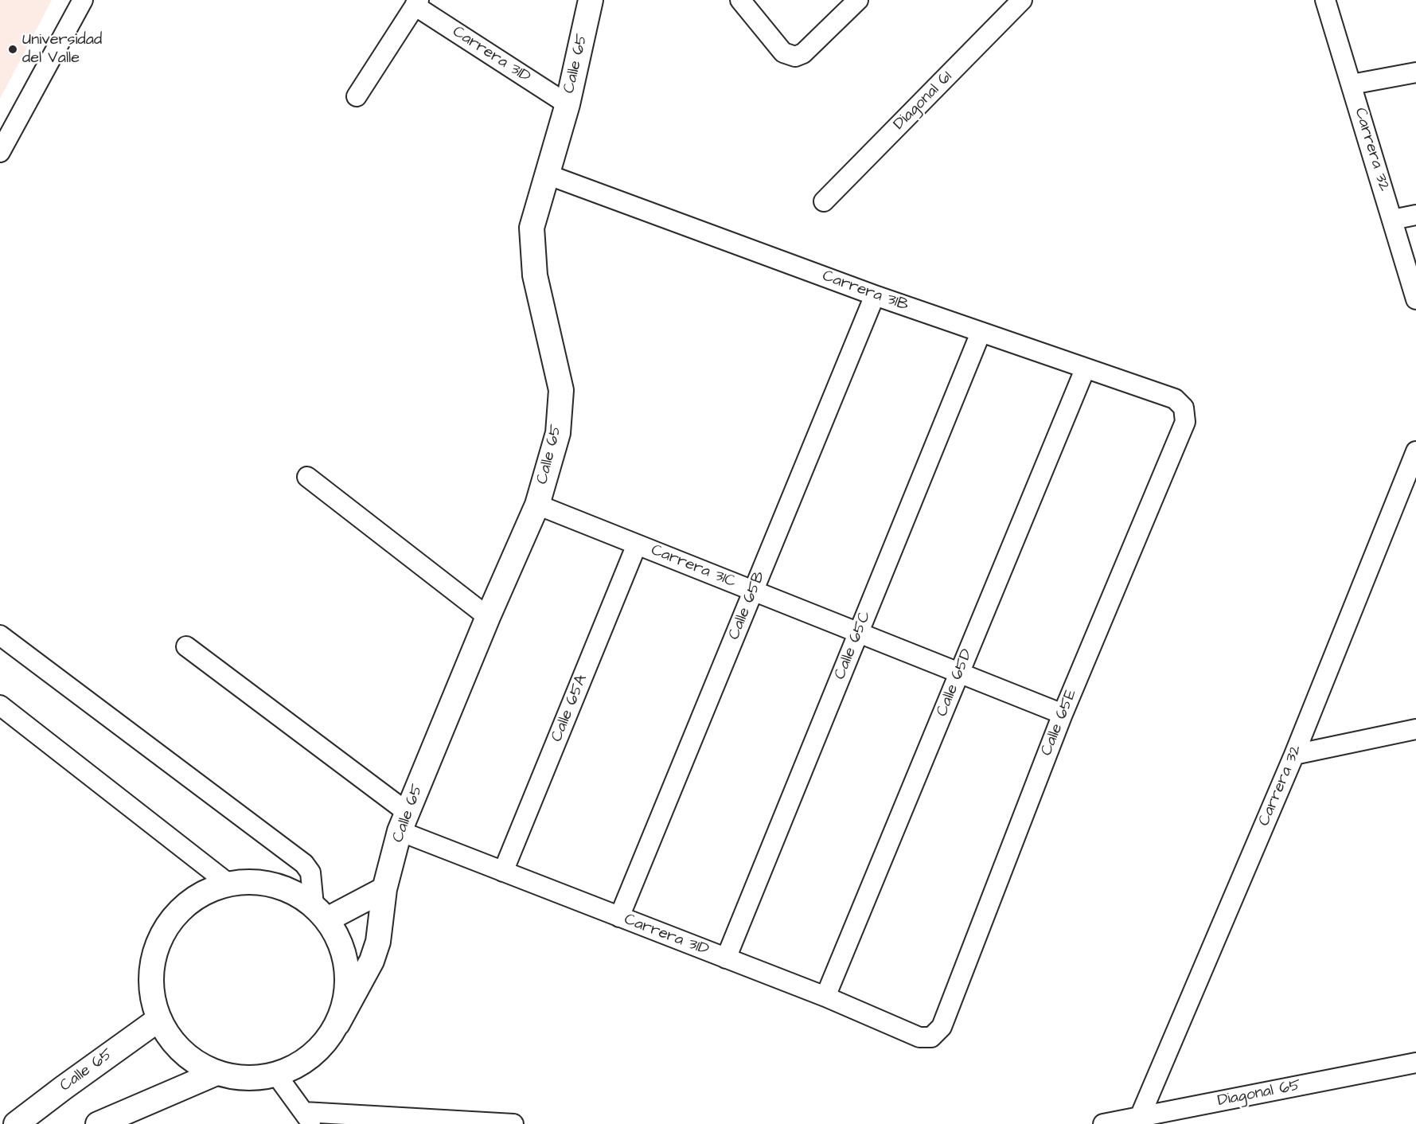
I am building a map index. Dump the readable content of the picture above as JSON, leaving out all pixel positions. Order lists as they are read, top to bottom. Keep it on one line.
{"streets":{"street":["Carrera 31D","Calle 65","Diagonal 61","Carrera 32","Carrera 31B","Carrera 31C","Calle 65B","Calle 65C","Calle 65D","Calle 65A","Calle 65E","Diagonal 65"]},"crossings":[["Carrera 31D","Calle 65"],["Carrera 31D","Calle 65B"],["Carrera 31D","Calle 65C"],["Carrera 31D","Calle 65D"],["Carrera 31D","Calle 65A"],["Carrera 31D","Calle 65E"],["Calle 65","Carrera 31B"],["Calle 65","Carrera 31C"],["Carrera 32","Diagonal 65"],["Carrera 31B","Calle 65B"],["Carrera 31B","Calle 65C"],["Carrera 31B","Calle 65D"],["Carrera 31B","Calle 65E"],["Carrera 31C","Calle 65B"],["Carrera 31C","Calle 65C"],["Carrera 31C","Calle 65D"],["Carrera 31C","Calle 65A"],["Carrera 31C","Calle 65E"]],"places":["Universidad del Valle"]}
